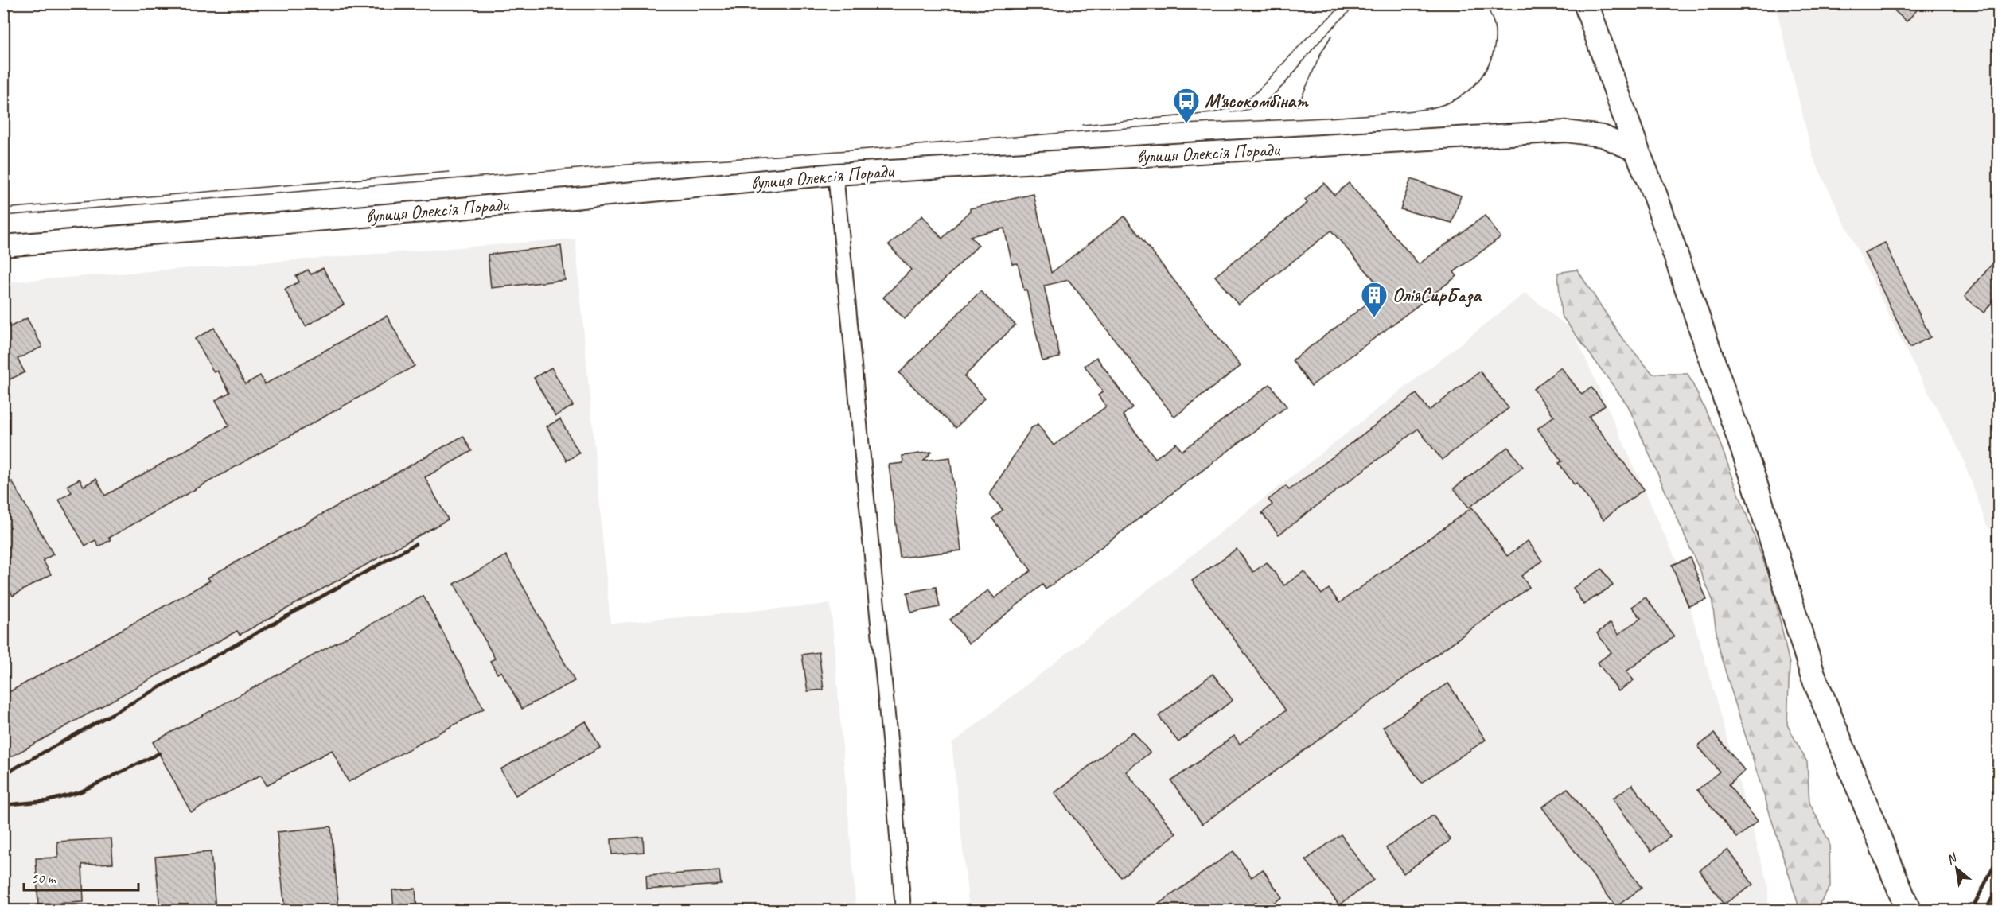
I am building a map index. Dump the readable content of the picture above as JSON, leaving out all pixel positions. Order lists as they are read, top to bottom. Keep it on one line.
{"streets":{"main road":["вулиця Олексія Поради"]},"places":{"bus stop":["М'ясокомбінат"],"building":["ОліяСирБаза"]},"scale_bar":"50 m","north":"top left"}
